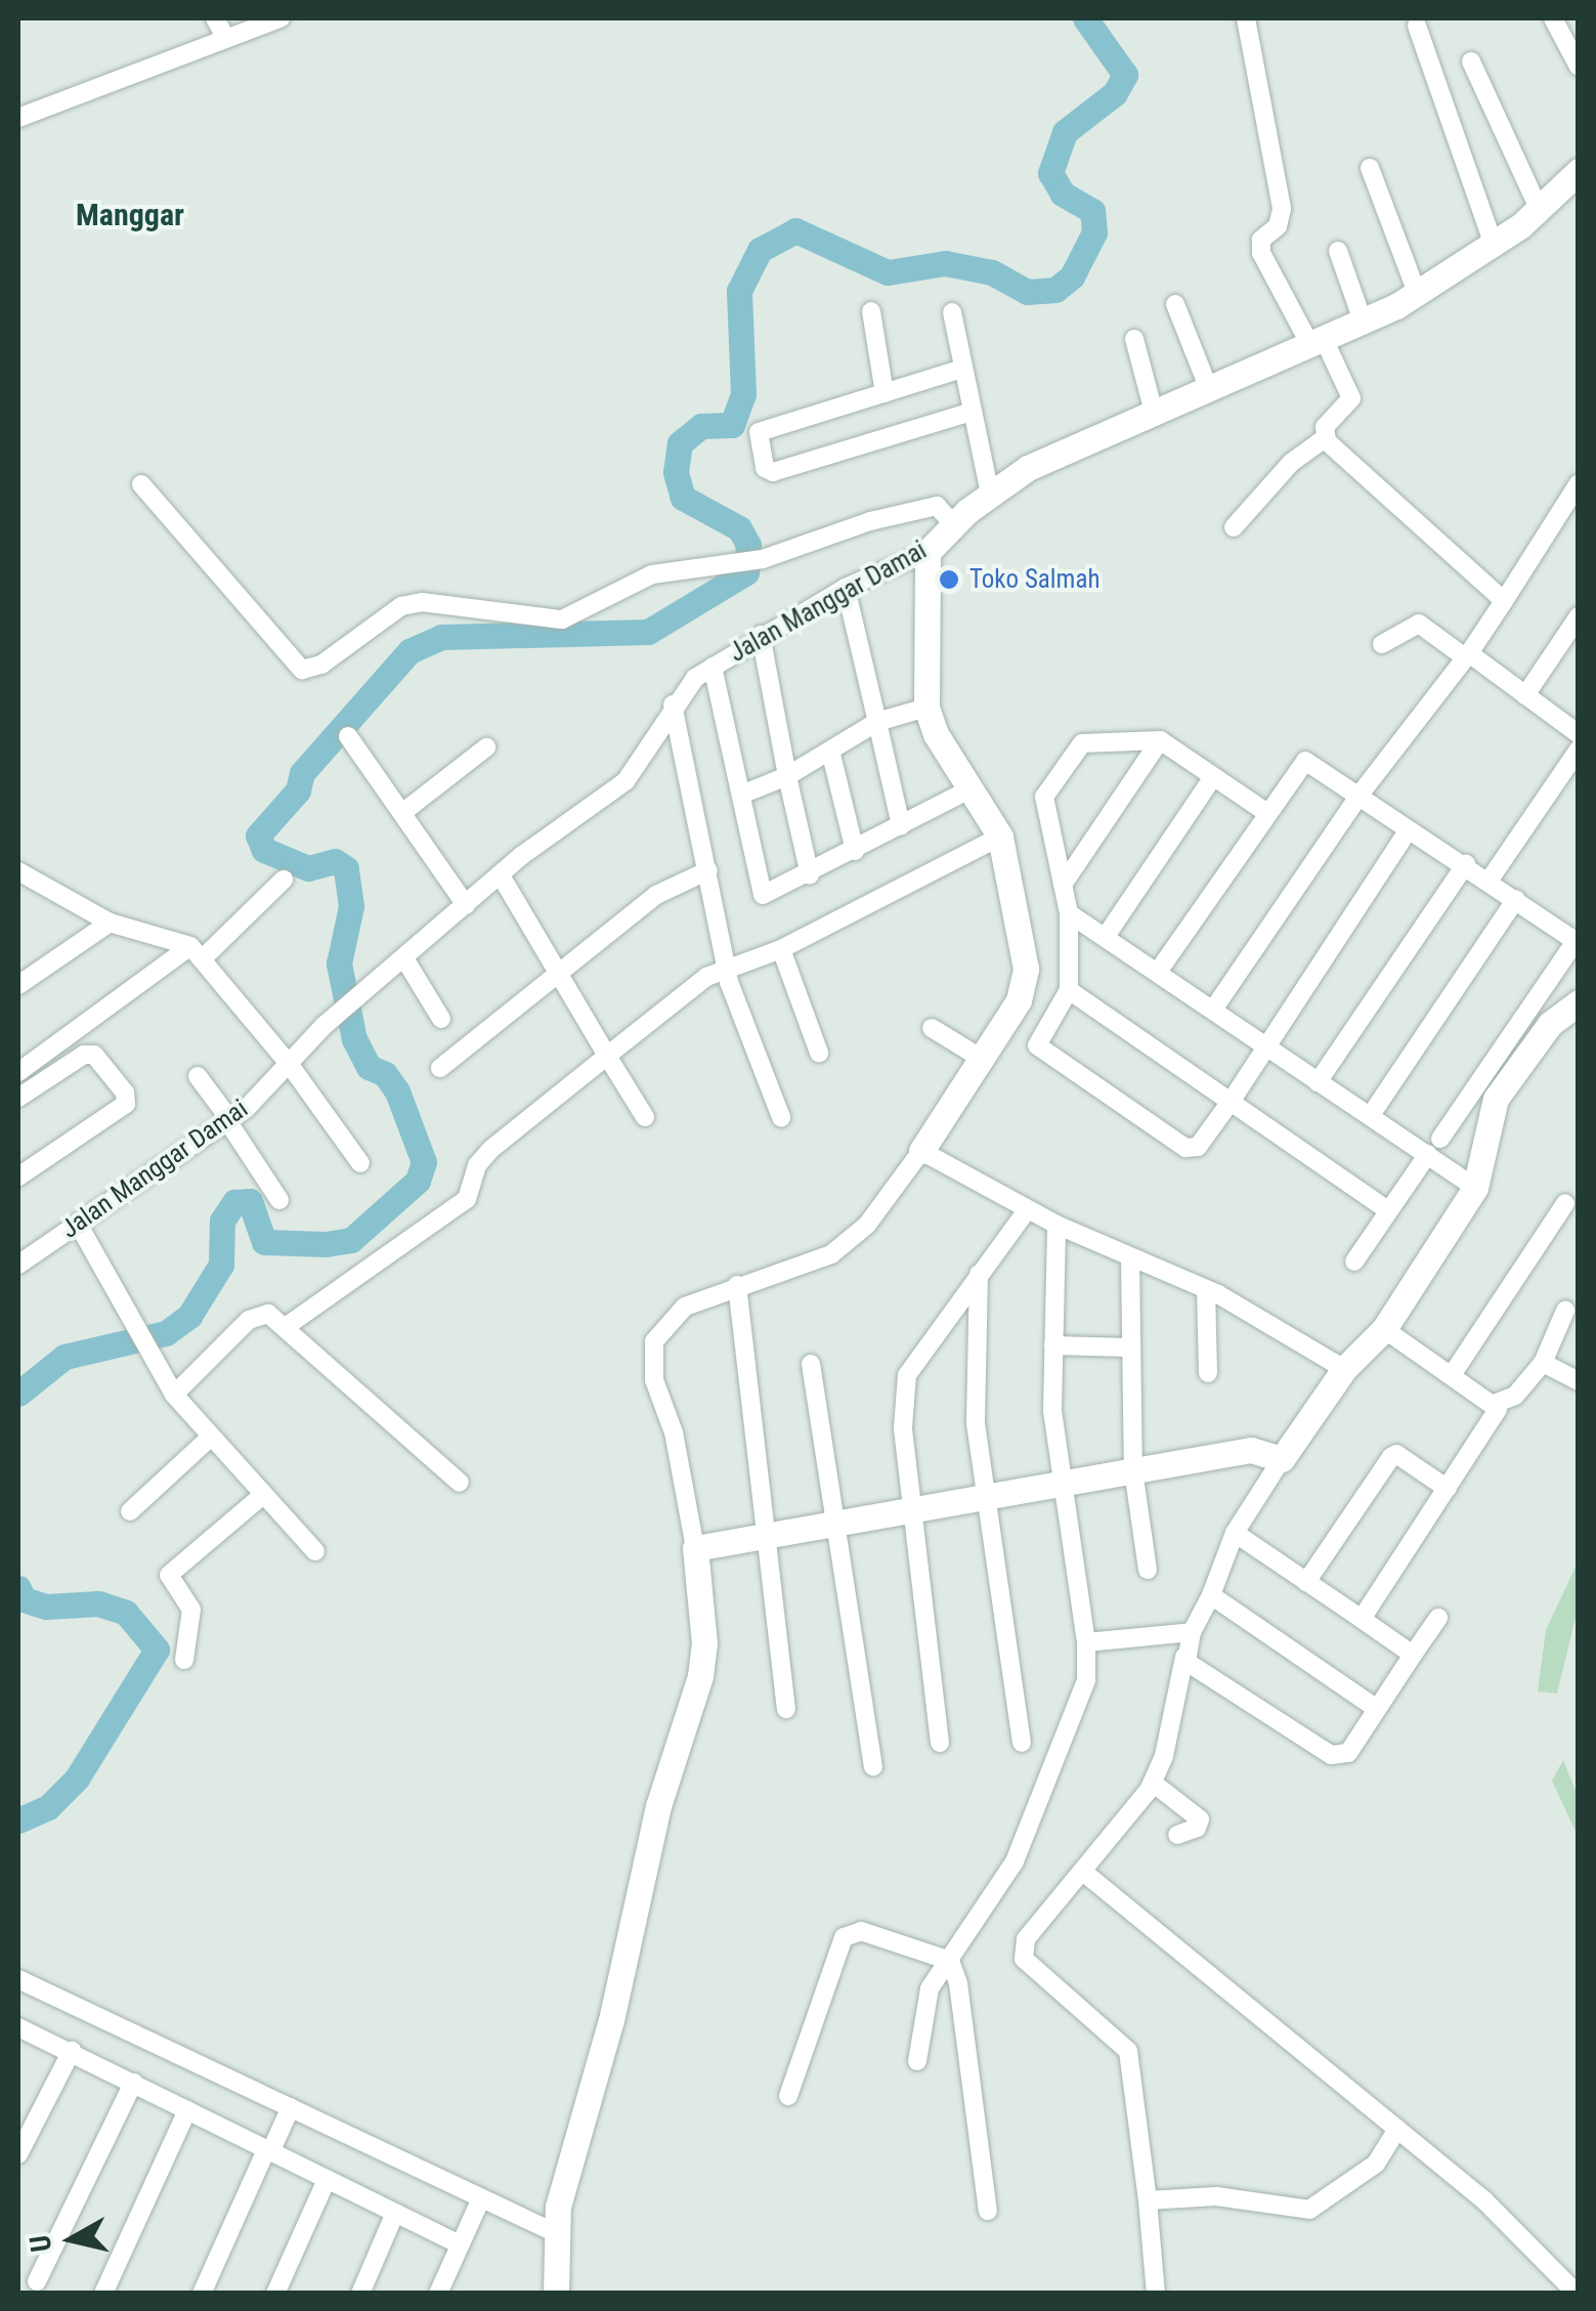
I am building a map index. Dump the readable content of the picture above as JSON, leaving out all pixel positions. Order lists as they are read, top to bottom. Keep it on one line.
{"streets":{"street":["Jalan Manggar Damai"]},"districts":["Manggar"],"places":["Toko Salmah"],"north":"left"}
